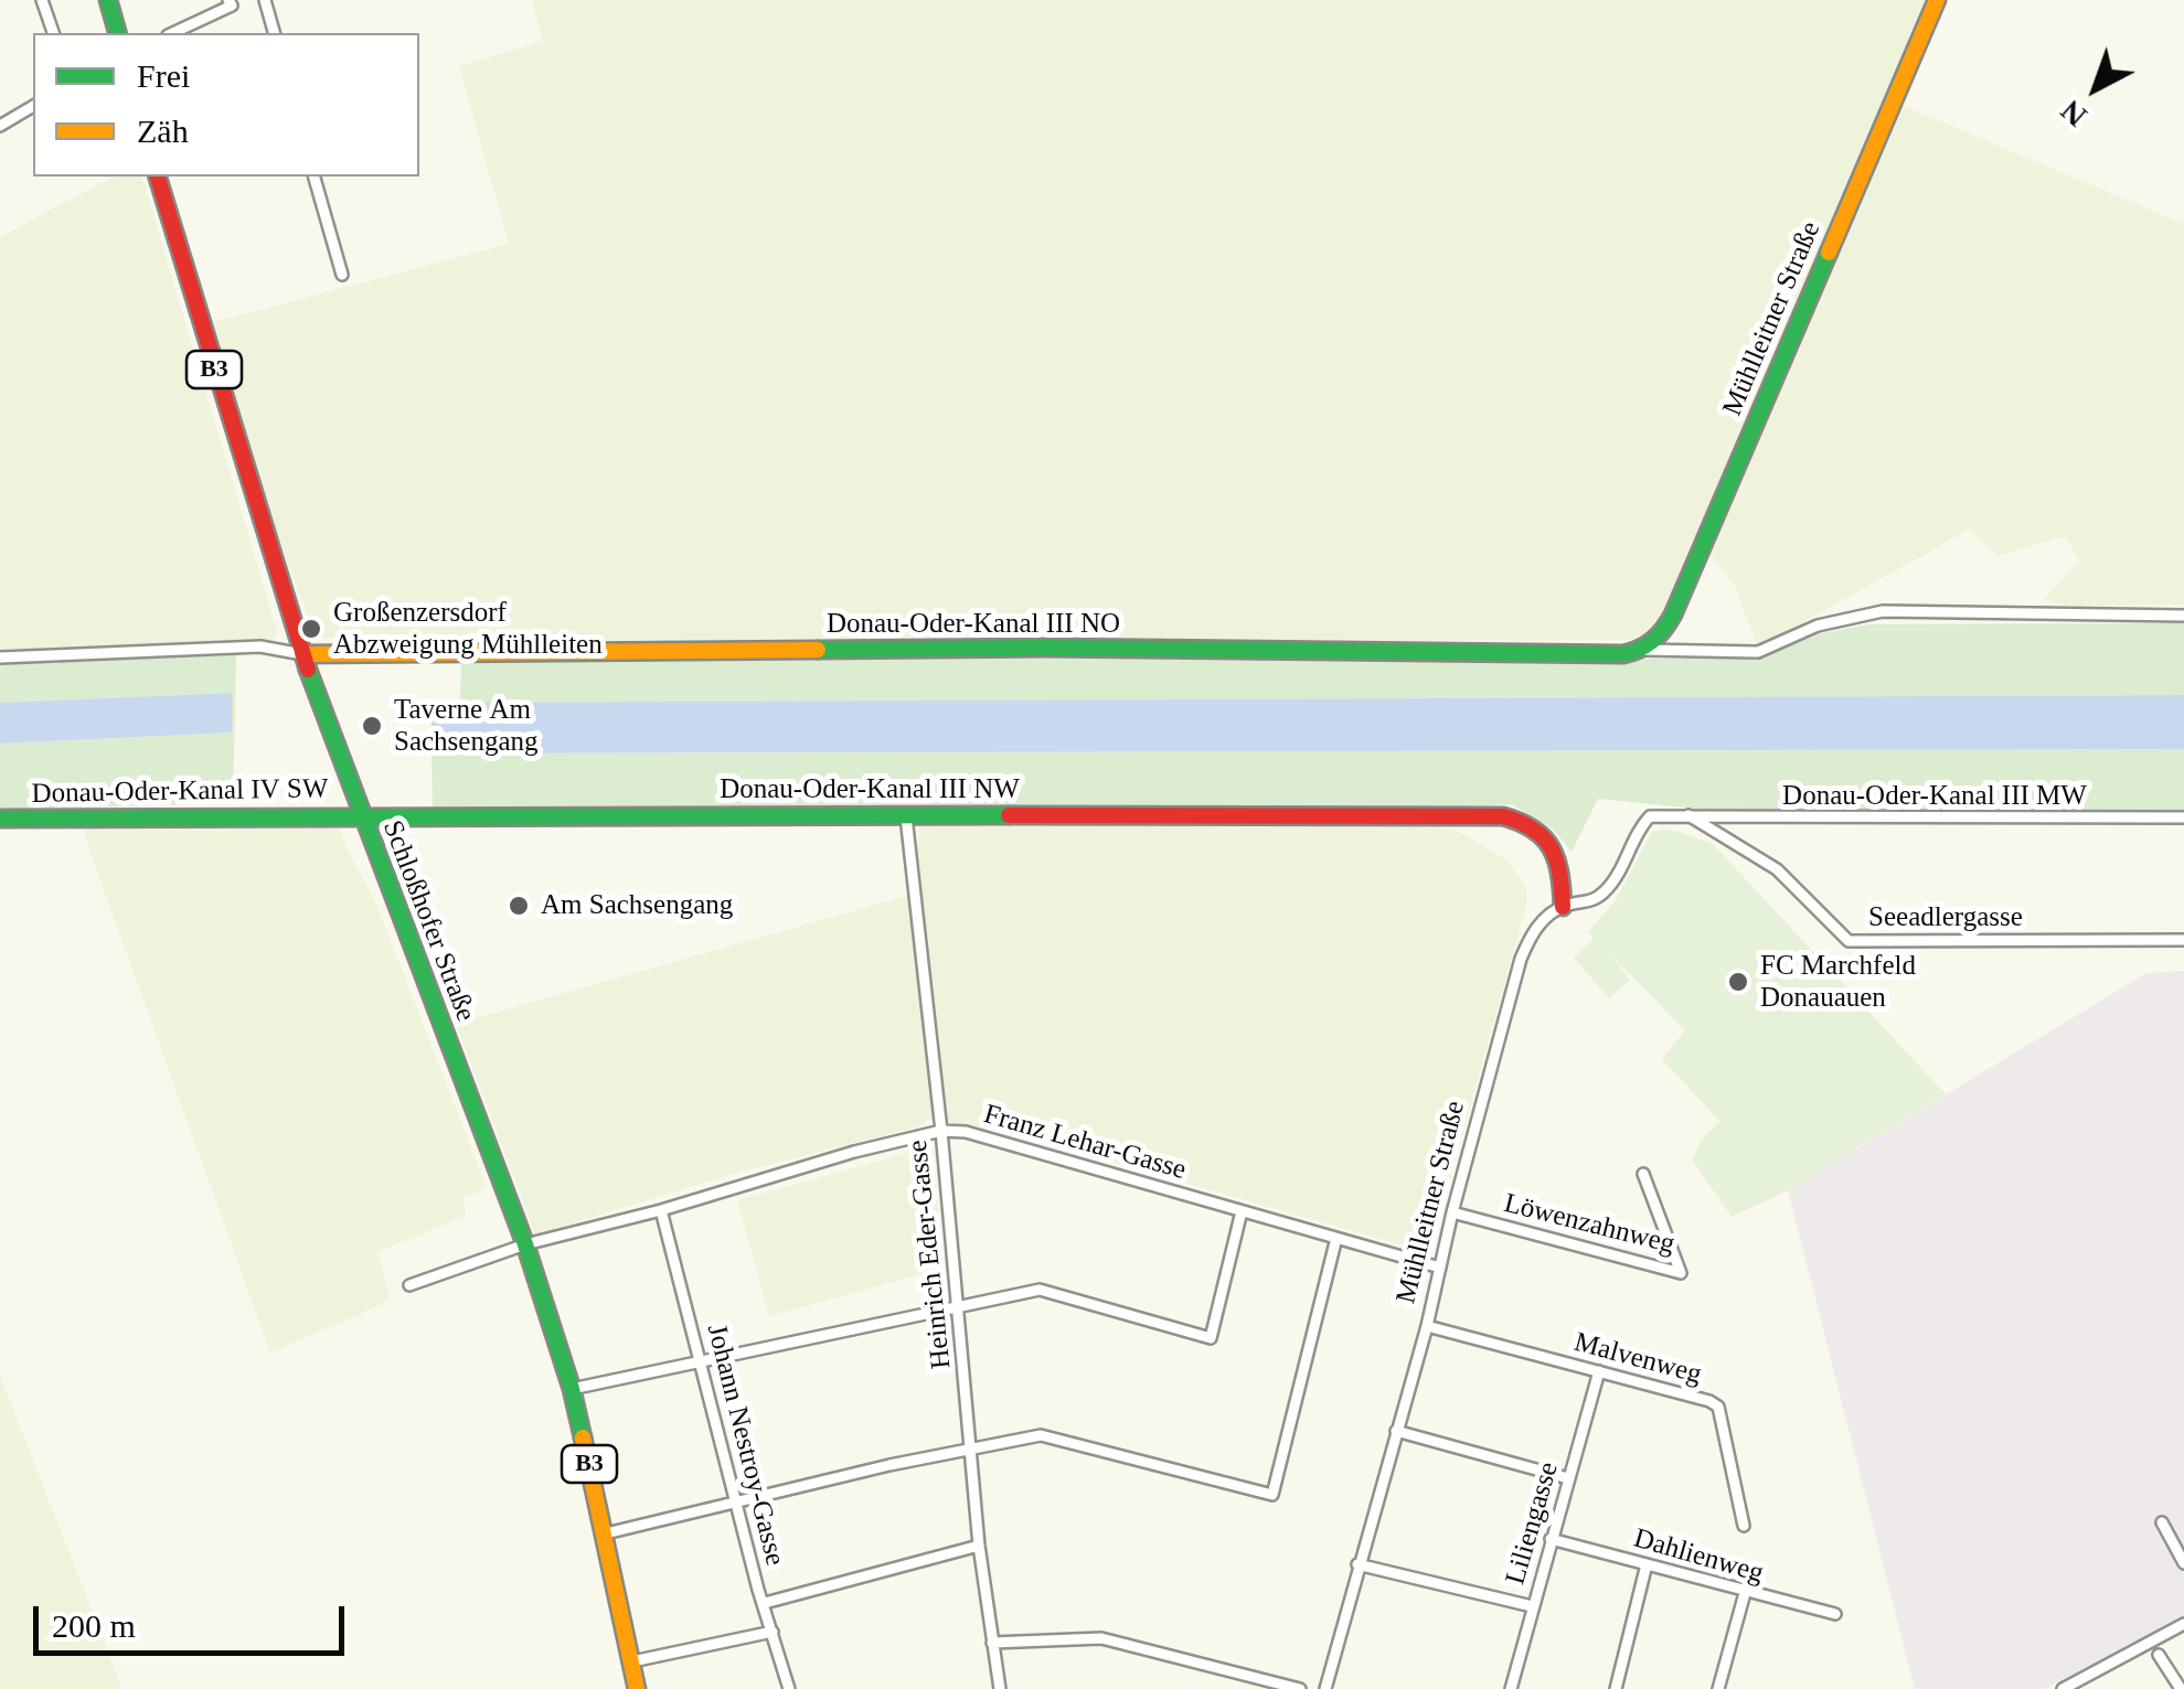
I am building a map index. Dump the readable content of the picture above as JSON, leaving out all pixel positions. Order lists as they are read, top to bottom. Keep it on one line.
{"streets":{"street":["Mühlleitner Straße","B3","Donau-Oder-Kanal III NO","Donau-Oder-Kanal III NW","Donau-Oder-Kanal IV SW","Donau-Oder-Kanal III MW","Seeadlergasse","Schloßhofer Straße","Franz Lehar-Gasse","Löwenzahnweg","Heinrich Eder-Gasse","Malvenweg","Johann Nestroy-Gasse","Liliengasse","Dahlienweg"]},"crossings":[["Mühlleitner Straße","Donau-Oder-Kanal III NO"],["Mühlleitner Straße","Donau-Oder-Kanal III NW"],["Mühlleitner Straße","Donau-Oder-Kanal III MW"],["Mühlleitner Straße","Seeadlergasse"],["Mühlleitner Straße","Franz Lehar-Gasse"],["Mühlleitner Straße","Löwenzahnweg"],["Mühlleitner Straße","Malvenweg"],["Donau-Oder-Kanal III NO","Schloßhofer Straße"],["Donau-Oder-Kanal III NW","Donau-Oder-Kanal IV SW"],["Donau-Oder-Kanal III NW","Schloßhofer Straße"],["Donau-Oder-Kanal III NW","Heinrich Eder-Gasse"],["Donau-Oder-Kanal IV SW","Schloßhofer Straße"],["Donau-Oder-Kanal III MW","Seeadlergasse"],["Schloßhofer Straße","Franz Lehar-Gasse"],["Franz Lehar-Gasse","Heinrich Eder-Gasse"],["Franz Lehar-Gasse","Johann Nestroy-Gasse"],["Malvenweg","Liliengasse"],["Liliengasse","Dahlienweg"]],"places":["Großenzersdorf Abzweigung Mühlleiten","Taverne Am Sachsengang","Am Sachsengang","FC Marchfeld Donauauen"],"legend":["Frei","Zäh"],"scale_bar":"200 m","north":"bottom left"}
